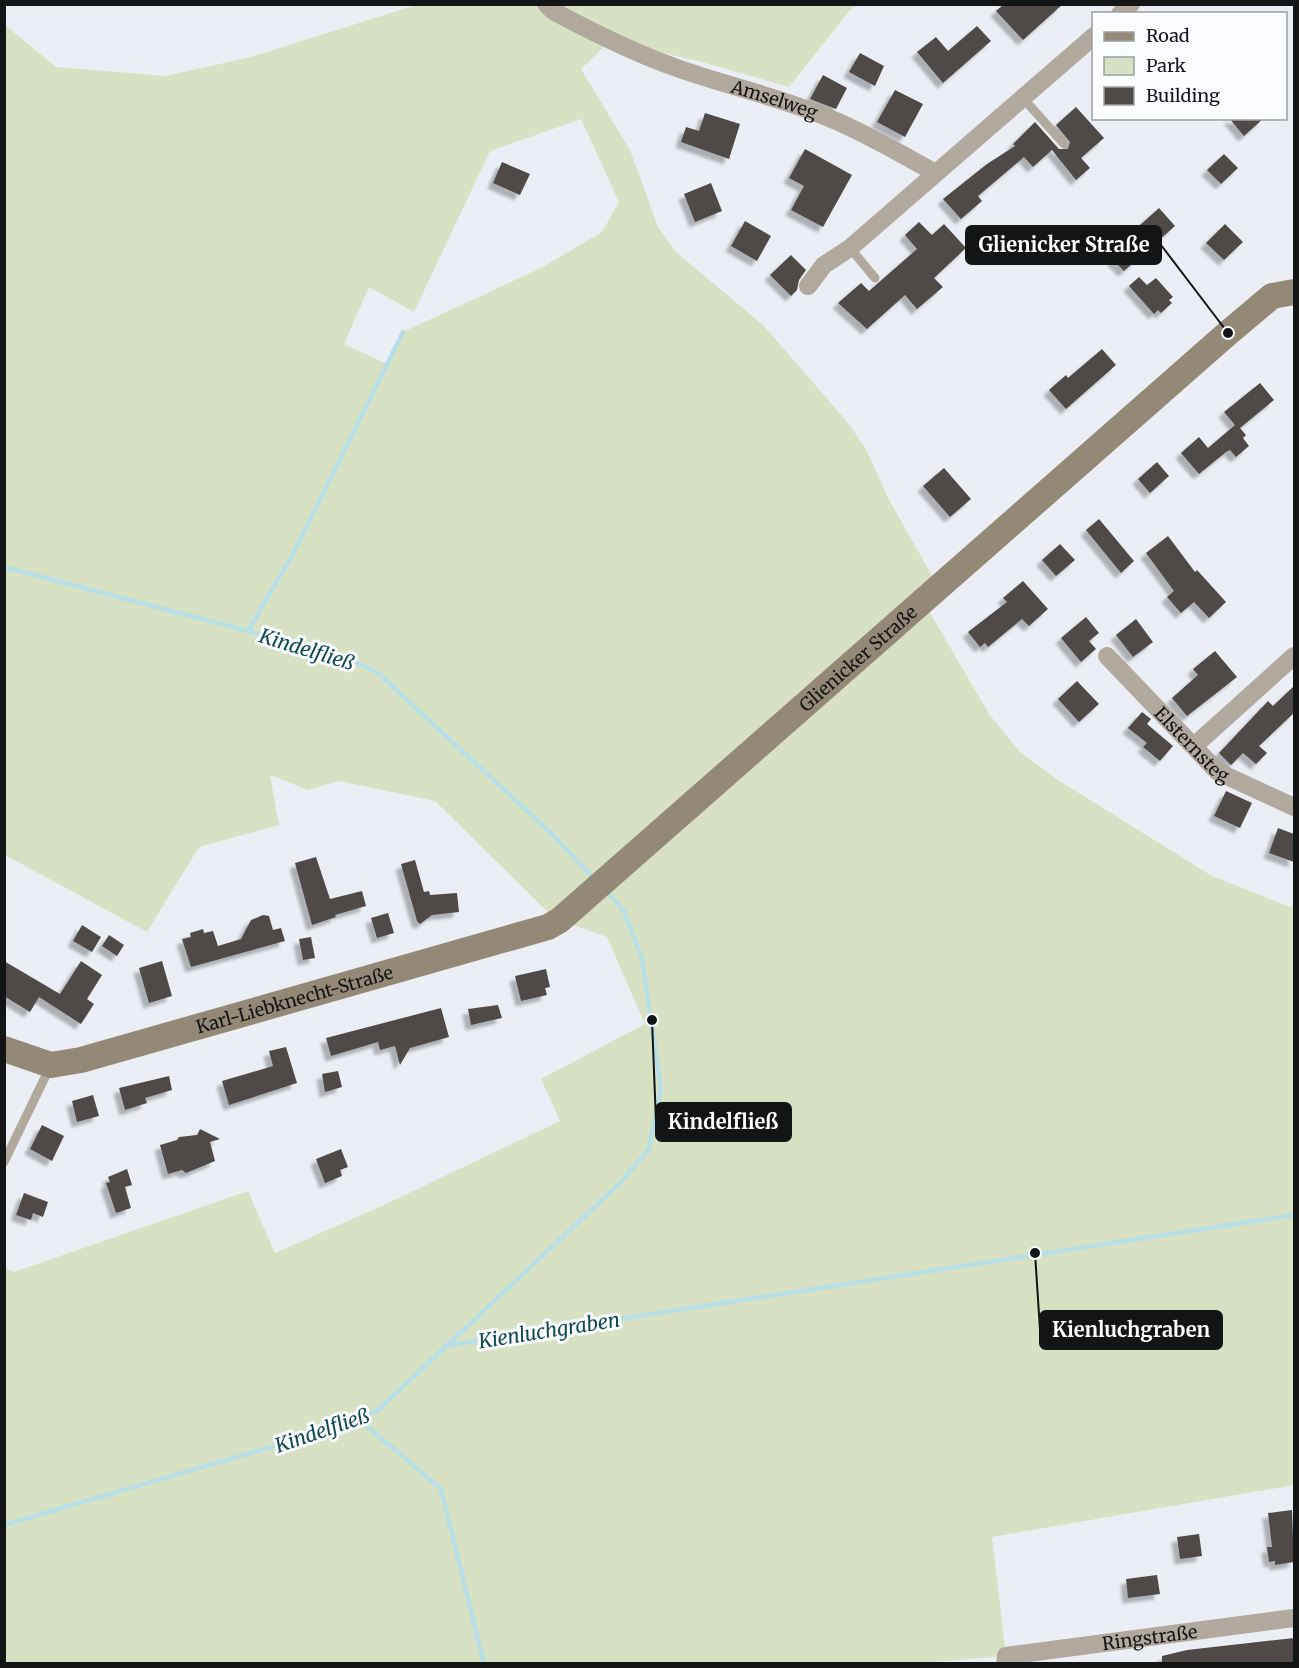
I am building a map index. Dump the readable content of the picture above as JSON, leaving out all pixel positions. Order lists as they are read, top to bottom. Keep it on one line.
{"streets":{"street":["Amselweg","Glienicker Straße","Elsternsteg","Karl-Liebknecht-Straße","Ringstraße"]},"crossings":[["Glienicker Straße","Karl-Liebknecht-Straße"]],"water":["Kindelfließ","Kienluchgraben"],"places":["Glienicker Straße","Kindelfließ","Kienluchgraben"],"legend":["Road","Park","Building"]}
